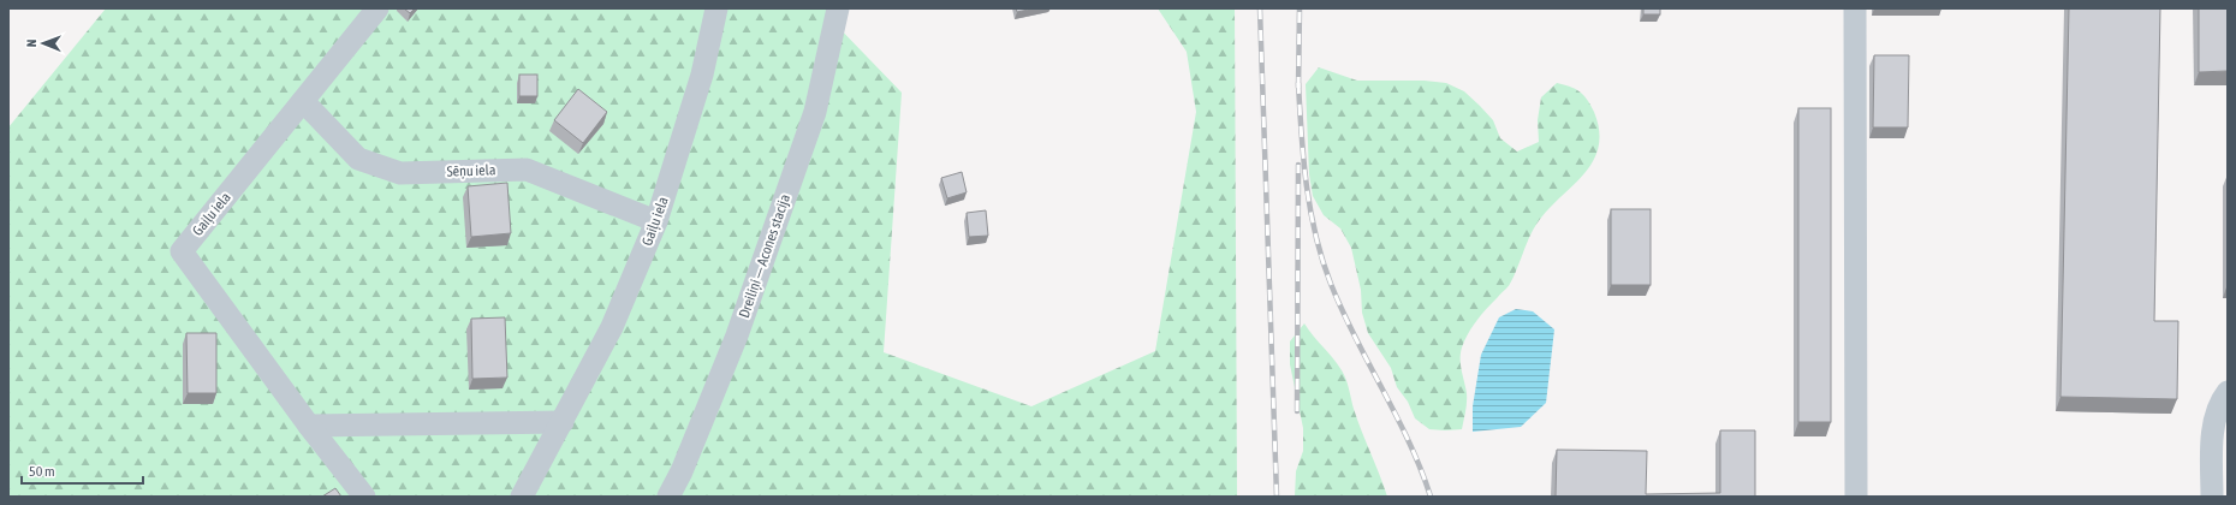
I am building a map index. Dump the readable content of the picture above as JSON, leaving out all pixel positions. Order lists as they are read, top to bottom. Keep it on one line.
{"streets":{"street":["Sēņu iela","Gaiļu iela","Dreiliņi — Acones stacija"]},"crossings":[["Sēņu iela","Gaiļu iela"]],"scale_bar":"50 m","north":"left"}
